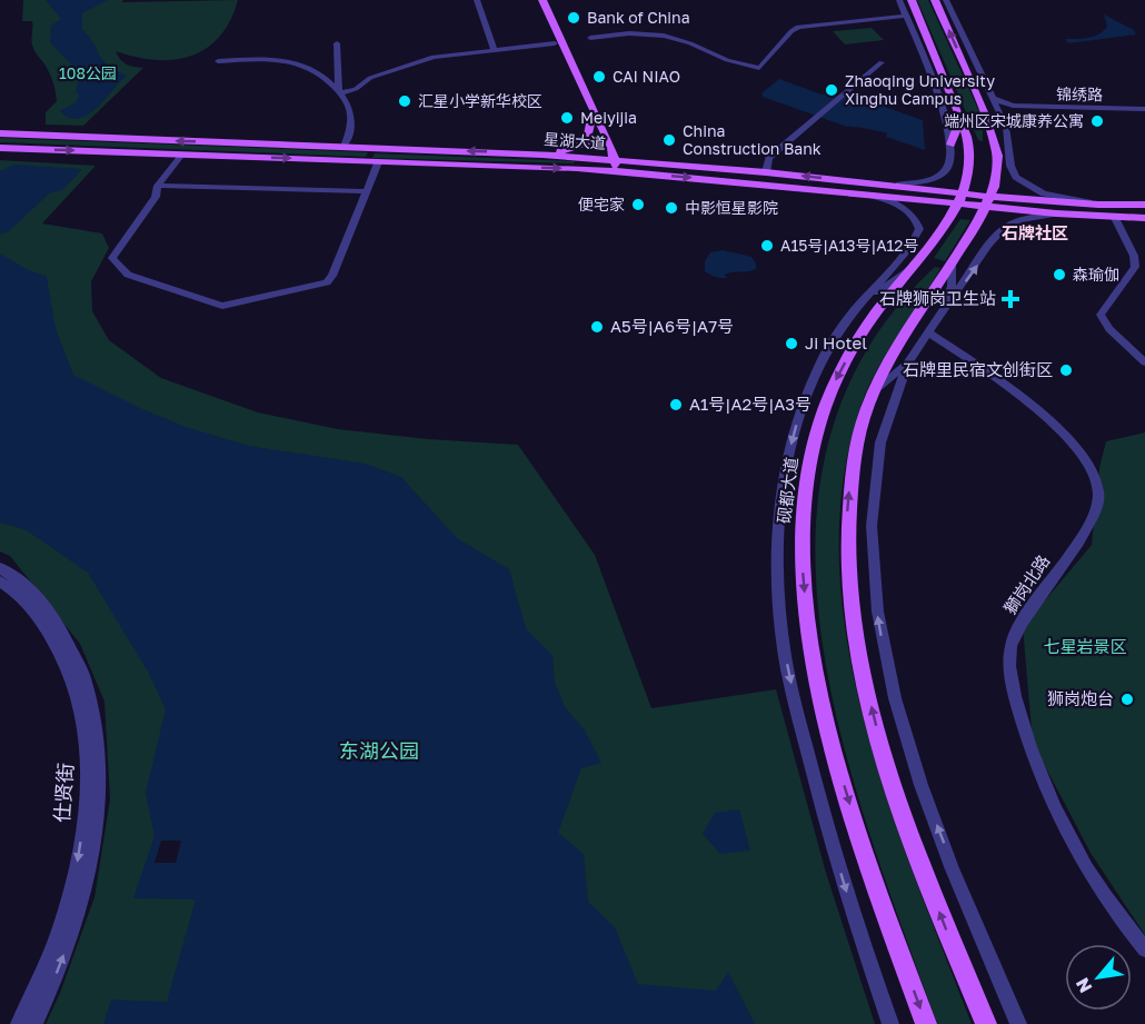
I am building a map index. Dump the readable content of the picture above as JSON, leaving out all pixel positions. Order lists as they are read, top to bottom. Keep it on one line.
{"streets":{"main road":["星湖大道","砚都大道"],"street":["锦绣路","獅岗北路","仕贤街"]},"crossings":[["星湖大道","砚都大道"]],"districts":["石牌社区"],"parks":["108公园","七星岩景区","东湖公园"],"places":{"other":["Bank of China","CAI NIAO","Zhaoqing University Xinghu Campus","汇星小学新华校区","Meiyijia","端州区宋城康养公寓","China Construction Bank","便宅家","中影恒星影院","A15号|A13号|A12号","森瑜伽","A5号|A6号|A7号","Ji Hotel","石牌里民宿文创街区","A1号|A2号|A3号","狮岗炮台"],"health":["石牌狮岗卫生站"]},"north":"bottom left"}
